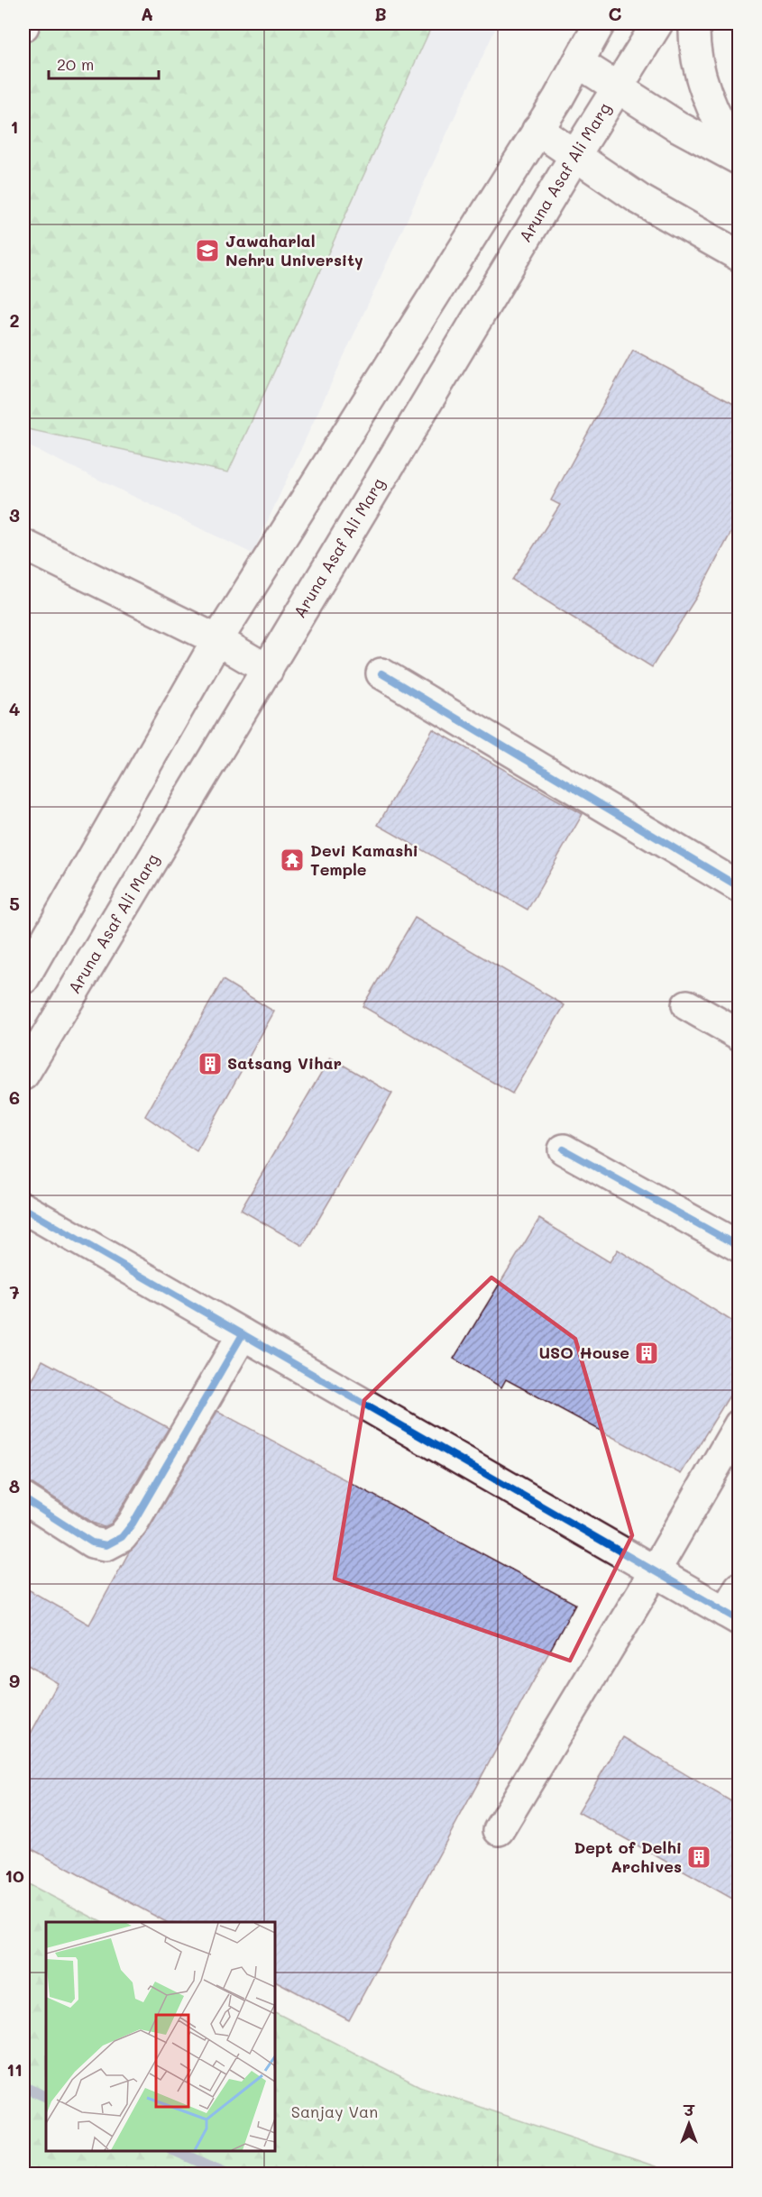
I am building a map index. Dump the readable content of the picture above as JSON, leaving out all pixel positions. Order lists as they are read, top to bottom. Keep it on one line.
{"streets":{"main road":["Aruna Asaf Ali Marg"]},"parks":["Sanjay Van"],"places":{"school or university":["Jawaharlal Nehru University"],"temple":["Devi Kamashi Temple"],"building":["Satsang Vihar","USO House","Dept of Delhi Archives"]},"scale_bar":"20 m","north":"top","grid":{"columns":["A","B","C"],"rows":["1","2","3","4","5","6","7","8","9","10","11"]}}
